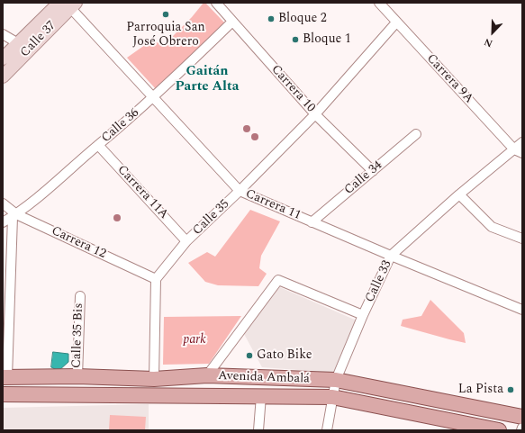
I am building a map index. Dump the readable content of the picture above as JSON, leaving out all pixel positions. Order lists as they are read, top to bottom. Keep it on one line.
{"streets":{"main road":["Calle 37","Avenida Ambalá"],"street":["Carrera 9A","Carrera 10","Calle 36","Calle 34","Carrera 11A","Carrera 11","Calle 35","Carrera 12","Calle 33","Calle 35 Bis"]},"crossings":[["Calle 37","Carrera 11"],["Carrera 9A","Calle 35"],["Carrera 9A","Calle 33"],["Carrera 10","Calle 36"],["Carrera 10","Calle 34"],["Carrera 10","Calle 35"],["Calle 36","Carrera 11A"],["Calle 36","Carrera 11"],["Calle 36","Carrera 12"],["Calle 34","Carrera 11"],["Carrera 11A","Calle 35"],["Carrera 11","Calle 35"],["Carrera 11","Calle 33"],["Calle 35","Carrera 12"],["Calle 33","Avenida Ambalá"],["Calle 35 Bis","Avenida Ambalá"]],"districts":["Gaitán Parte Alta"],"parks":["park"],"places":["Parroquia San José Obrero","Bloque 2","Bloque 1","Gato Bike","La Pista"],"north":"bottom left"}
